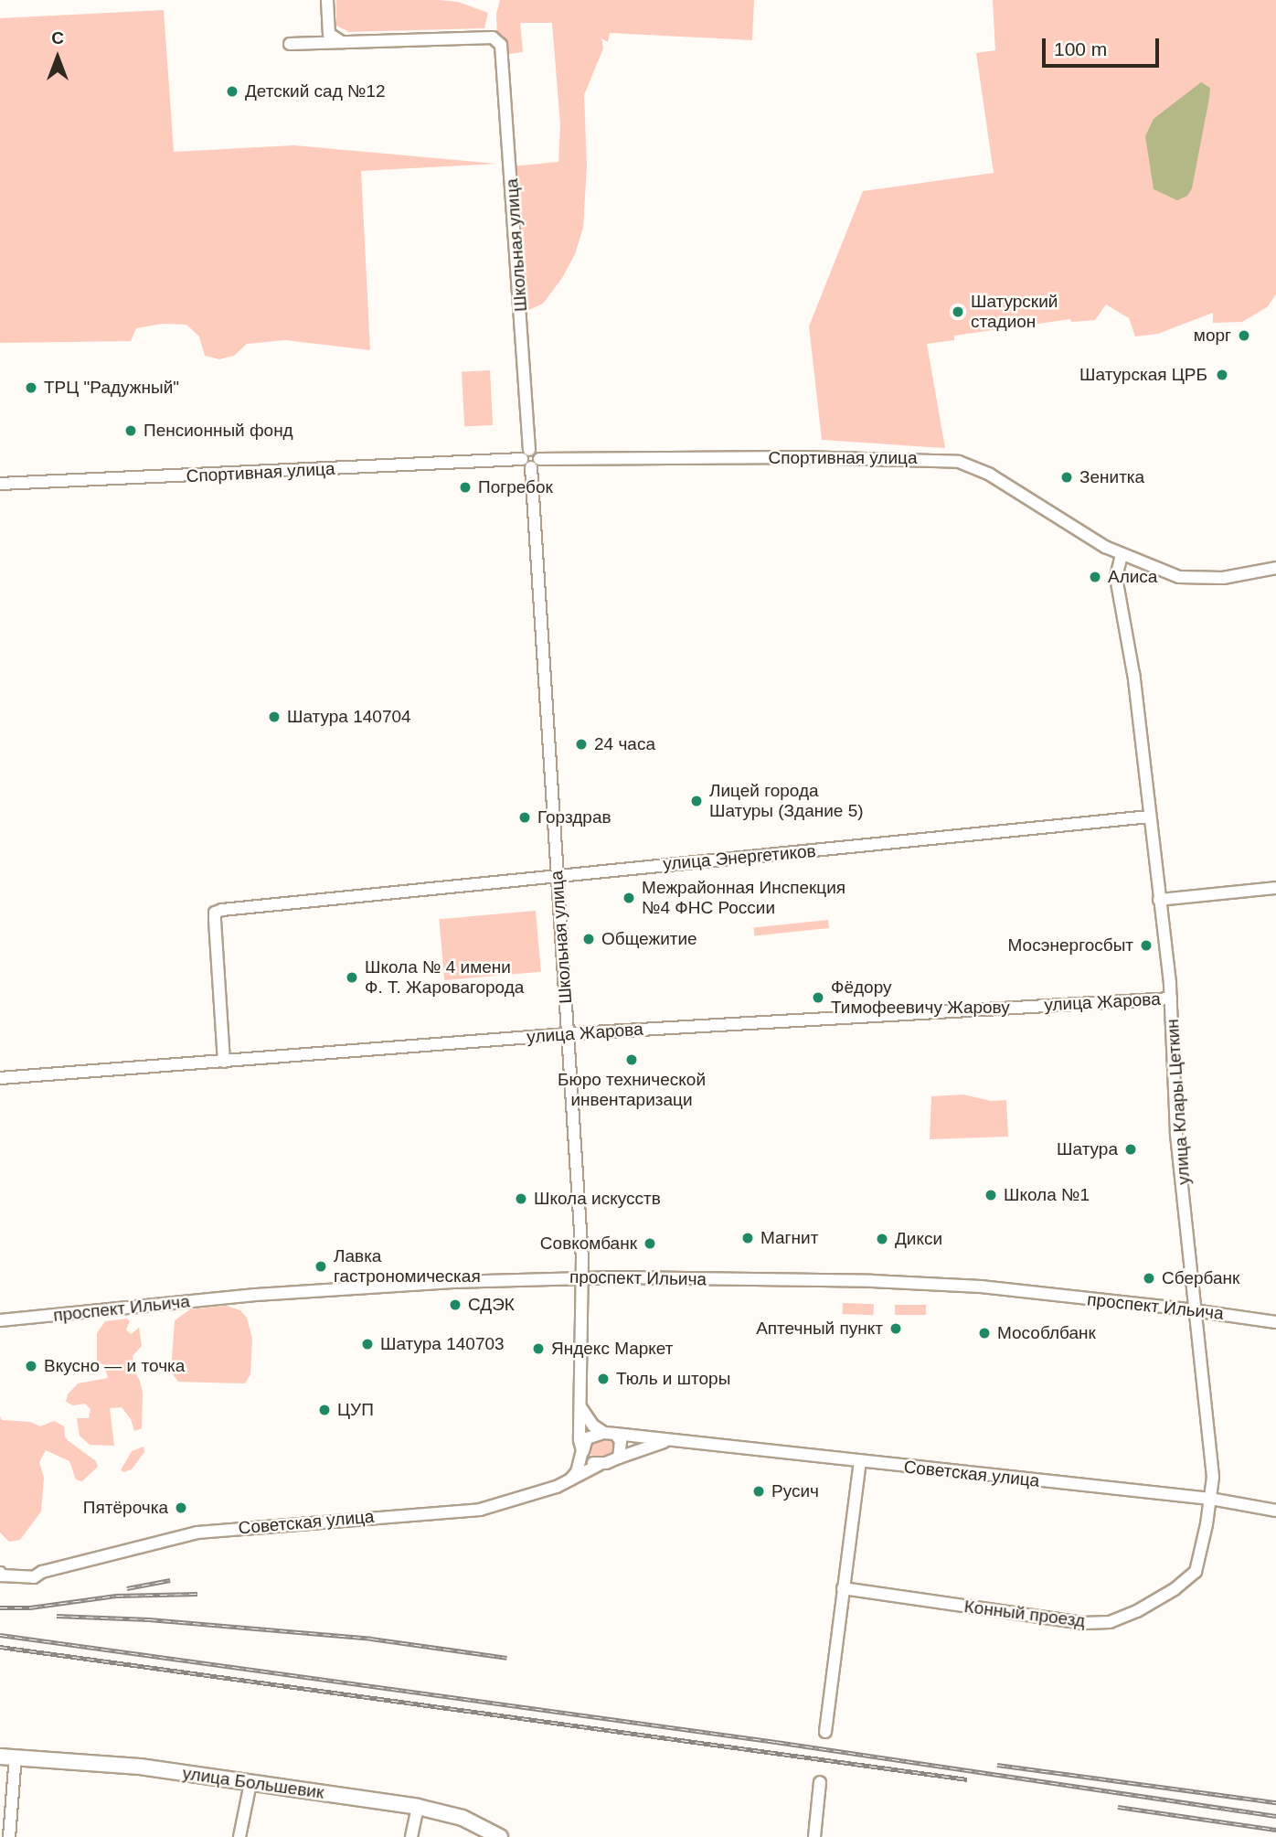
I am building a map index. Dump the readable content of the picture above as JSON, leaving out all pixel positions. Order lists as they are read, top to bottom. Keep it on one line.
{"streets":{"main road":["улица Большевик"],"street":["Школьная улица","Спортивная улица","улица Энергетиков","улица Жарова","улица Клары Цеткин","проспект Ильича","Советская улица","Конный проезд"]},"crossings":[["Школьная улица","Спортивная улица"],["Школьная улица","улица Энергетиков"],["Школьная улица","улица Жарова"],["Школьная улица","проспект Ильича"],["Школьная улица","Советская улица"],["Спортивная улица","улица Клары Цеткин"],["улица Энергетиков","улица Жарова"],["улица Энергетиков","улица Клары Цеткин"],["улица Жарова","улица Клары Цеткин"],["улица Клары Цеткин","проспект Ильича"],["улица Клары Цеткин","Советская улица"],["улица Клары Цеткин","Конный проезд"],["Советская улица","Конный проезд"]],"places":["Детский сад №12","Шатурский стадион","морг","Шатурская ЦРБ","ТРЦ \"Радужный\"","Пенсионный фонд","Зенитка","Погребок","Алиса","Шатура 140704","24 часа","Лицей города Шатуры (Здание 5)","Горздрав","Межрайонная Инспекция №4 ФНС России","Общежитие","Мосэнергосбыт","Школа № 4 имени Ф. Т. Жаровагорода","Фёдору Тимофеевичу Жарову","Бюро технической инвентаризаци","Шатура","Школа №1","Школа искусств","Магнит","Дикси","Совкомбанк","Лавка гастрономическая","Сбербанк","СДЭК","Аптечный пункт","Мособлбанк","Шатура 140703","Яндекс Маркет","Вкусно — и точка","Тюль и шторы","ЦУП","Русич","Пятёрочка"],"scale_bar":"100 m","north":"top"}
